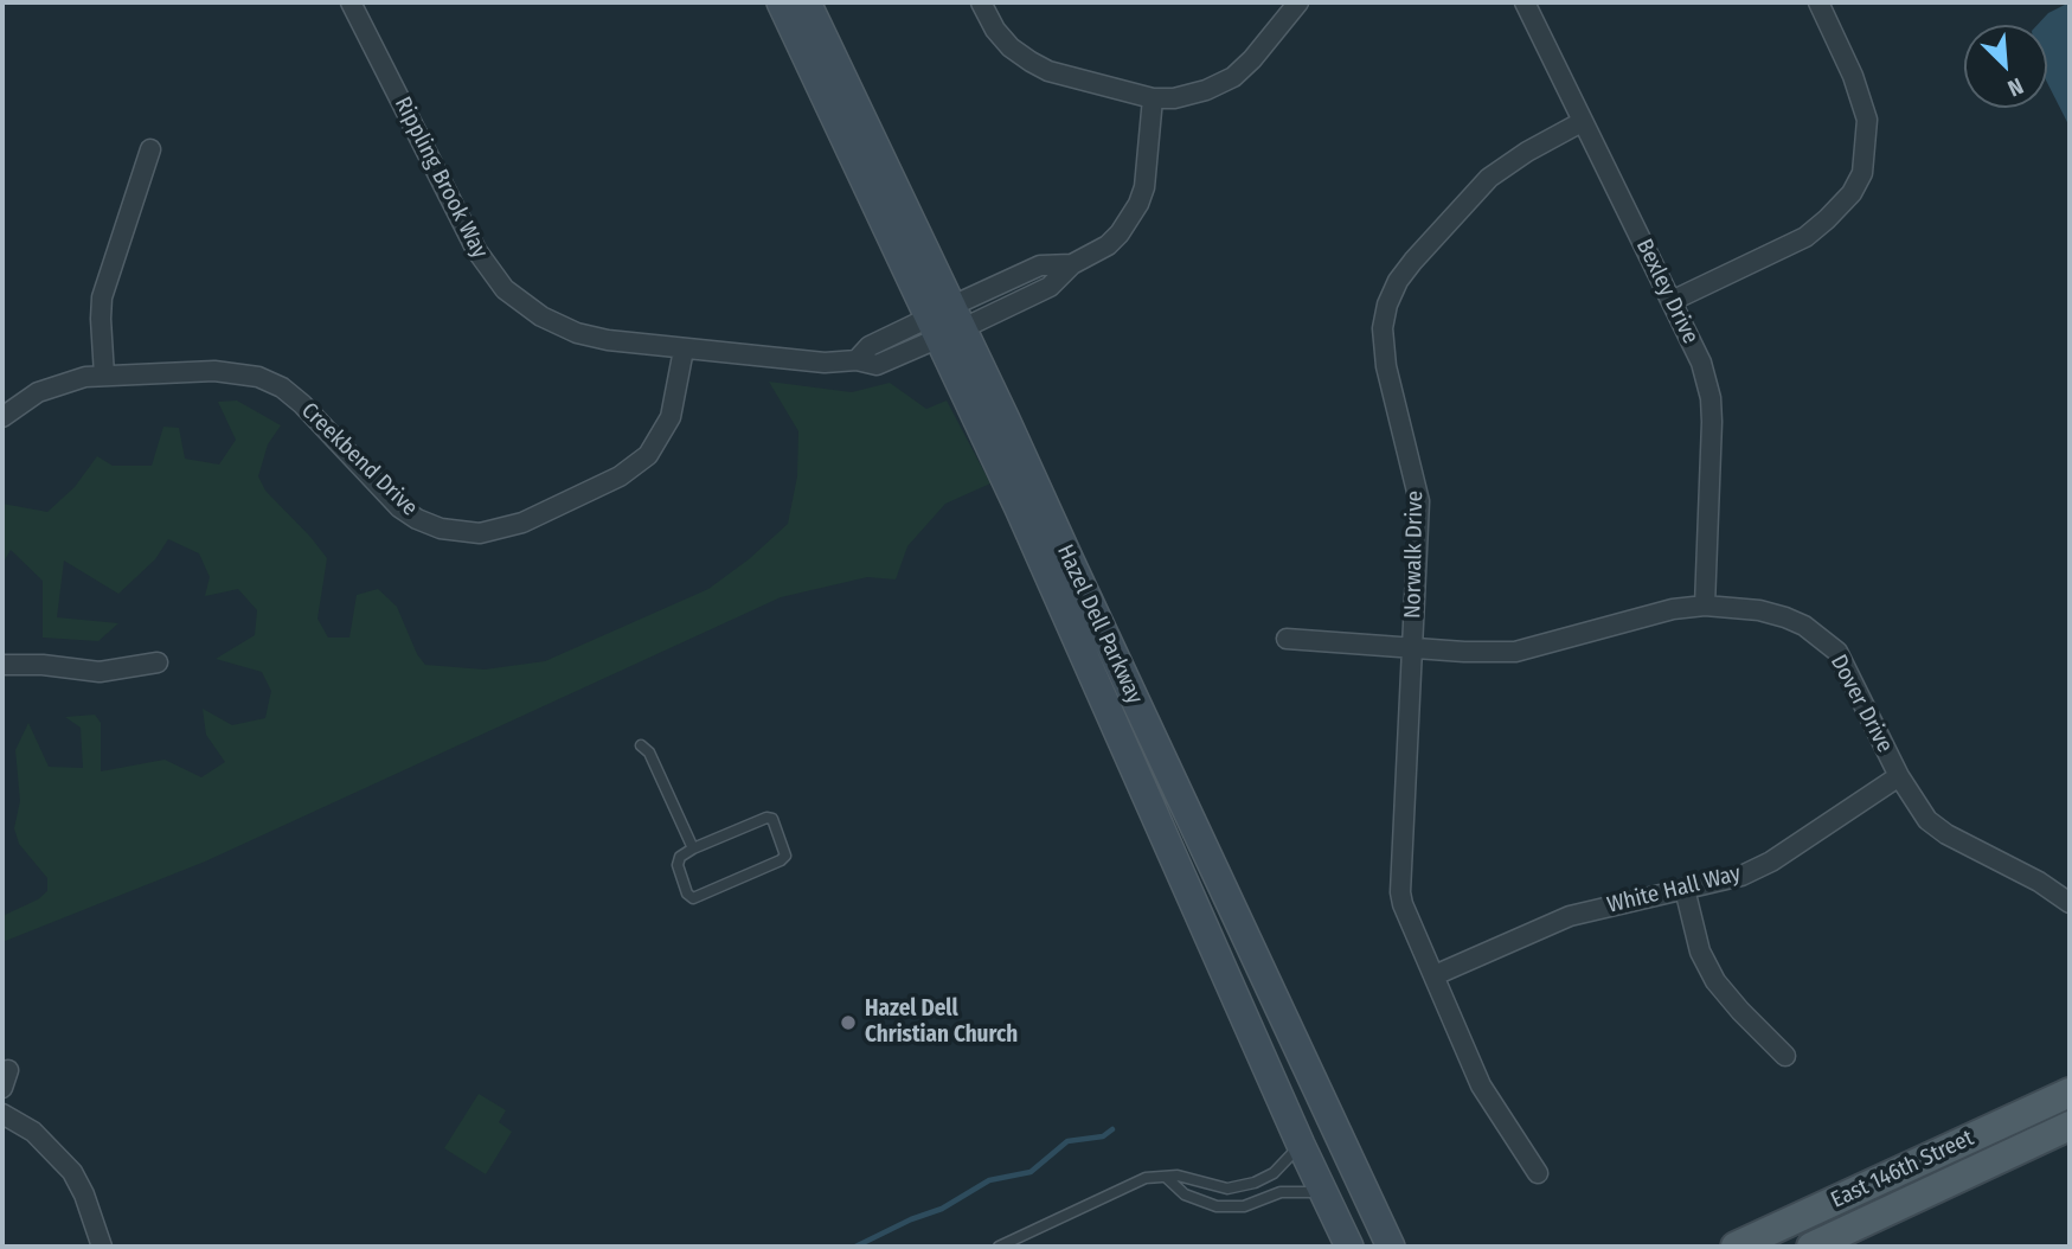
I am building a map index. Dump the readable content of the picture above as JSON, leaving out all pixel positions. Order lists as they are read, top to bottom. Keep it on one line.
{"streets":{"main road":["Hazel Dell Parkway","East 146th Street"],"street":["Rippling Brook Way","Bexley Drive","Creekbend Drive","Norwalk Drive","Dover Drive","White Hall Way"]},"crossings":[["Rippling Brook Way","Creekbend Drive"],["Rippling Brook Way","Hazel Dell Parkway"],["Bexley Drive","Norwalk Drive"],["Bexley Drive","Dover Drive"],["Norwalk Drive","Dover Drive"],["Norwalk Drive","White Hall Way"],["Dover Drive","White Hall Way"]],"places":["Hazel Dell Christian Church"],"north":"bottom right"}
